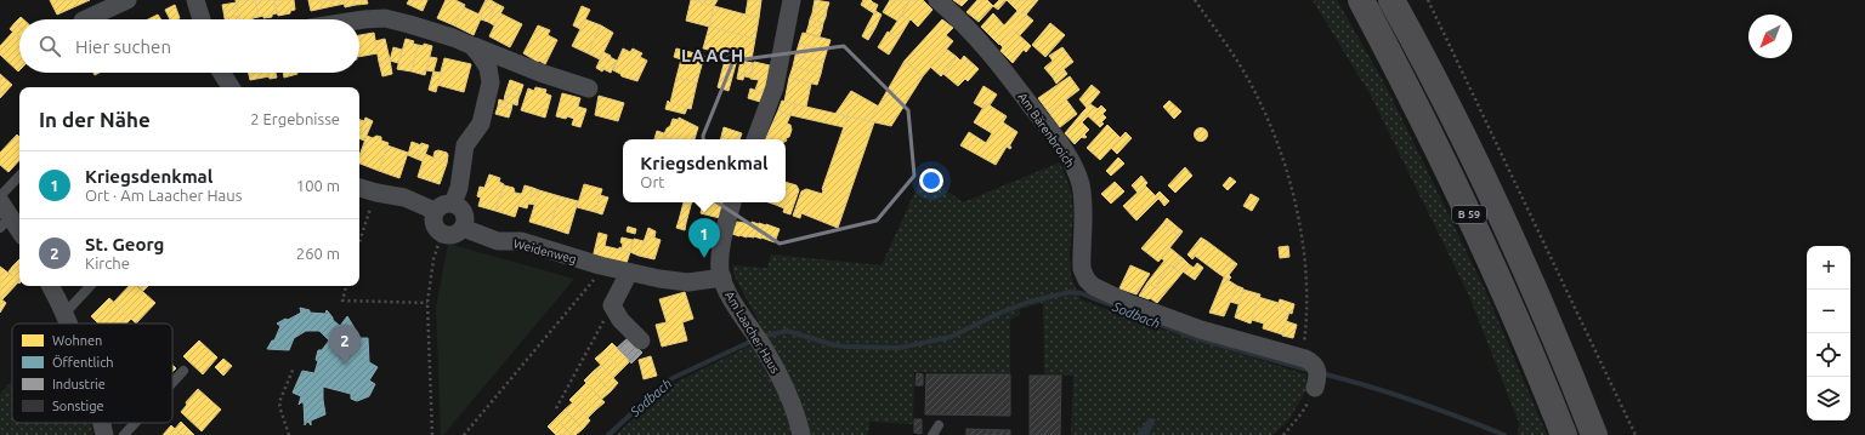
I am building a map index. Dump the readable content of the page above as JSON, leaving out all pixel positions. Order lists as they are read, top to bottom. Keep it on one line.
{"streets":{"highway":["B 59"],"street":["Am Bärenbroich","Weidenweg","Am Laacher Haus"]},"crossings":[["Weidenweg","Am Laacher Haus"]],"districts":["LAACH"],"water":["Sodbach"],"legend":["Wohnen","Öffentlich","Industrie","Sonstige"],"north":"bottom left","page":{"search":"Hier suchen","heading":["In der Nähe","2 Ergebnisse"],"popup":["Kriegsdenkmal","Ort"],"list":[{"mark":"1","name":"Kriegsdenkmal","note":"Ort · Am Laacher Haus","value":"100 m"},{"mark":"2","name":"St. Georg","note":"Kirche","value":"260 m"}],"pins":["1","2"],"map_buttons":["+","−"]}}
